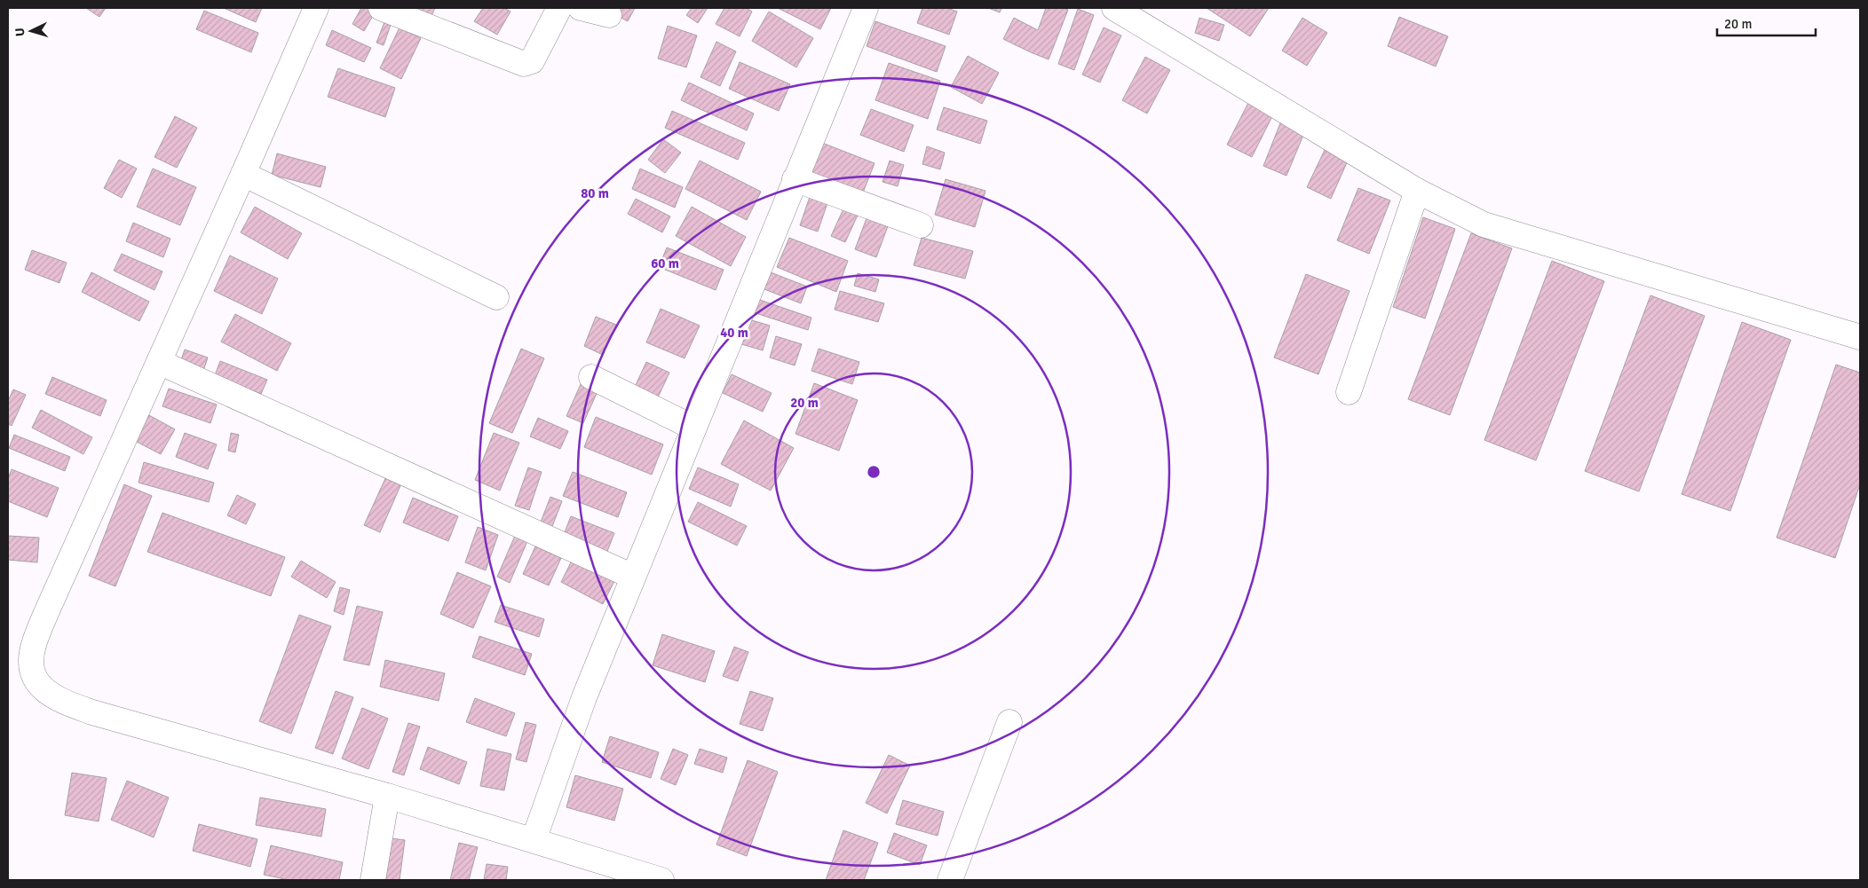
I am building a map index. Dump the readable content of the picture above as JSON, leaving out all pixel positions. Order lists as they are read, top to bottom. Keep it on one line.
{"scale_bar":"20 m","north":"left","rings":["80 m","60 m","40 m","20 m"]}
